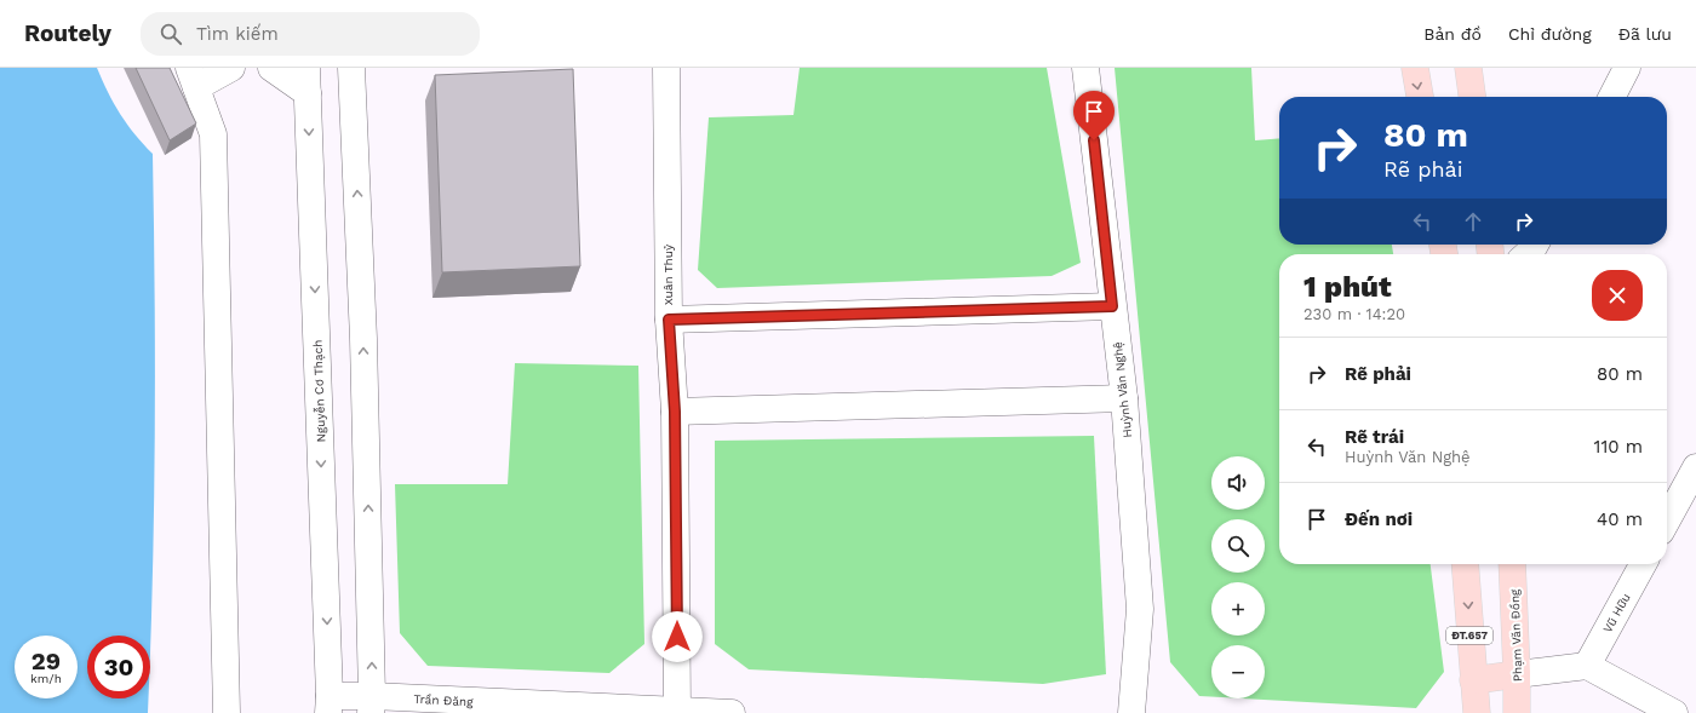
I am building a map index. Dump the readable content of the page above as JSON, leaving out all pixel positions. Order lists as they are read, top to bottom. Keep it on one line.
{"streets":{"main road":["ĐT.657","Phạm Văn Đồng"],"street":["Xuân Thuỷ","Huỳnh Văn Nghệ","Nguyễn Cơ Thạch","Vũ Hữu","Trần Đăng"]},"crossings":[["Xuân Thuỷ","Trần Đăng"],["Nguyễn Cơ Thạch","Trần Đăng"]],"page":{"header":"Routely","search":"Tìm kiếm","nav":["Bản đồ","Chỉ đường","Đã lưu"],"turn":["80 m","Rẽ phải"],"heading":["1 phút","230 m · 14:20"],"list":[{"name":"Rẽ phải","value":"80 m"},{"name":"Rẽ trái","note":"Huỳnh Văn Nghệ","value":"110 m"},{"name":"Đến nơi","value":"40 m"}],"map_buttons":["+","−"],"speed":"29 km/h","limit":"30"}}
